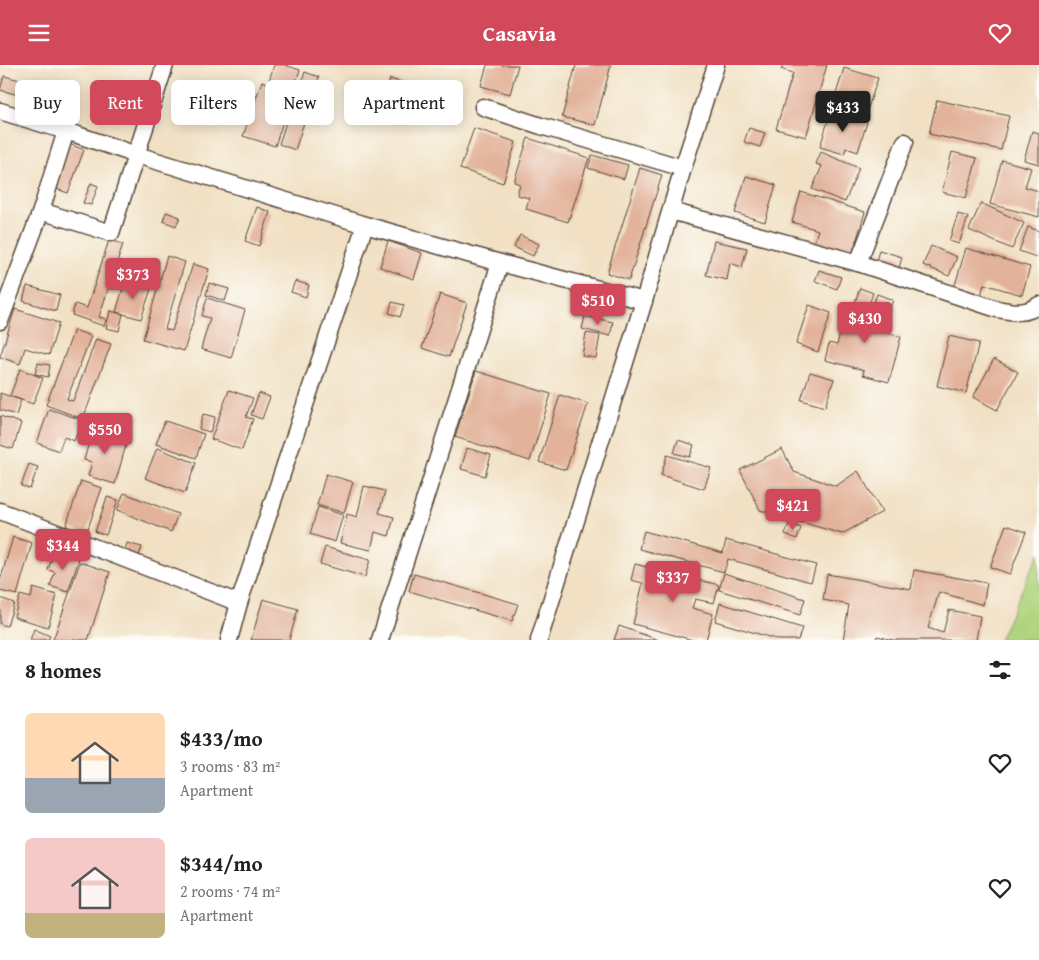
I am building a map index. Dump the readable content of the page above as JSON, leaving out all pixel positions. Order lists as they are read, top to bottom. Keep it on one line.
{"page":{"header":"Casavia","chip":["Buy","Rent","Filters","New","Apartment"],"price":["$433","$373","$510","$430","$550","$421","$344","$337"],"heading":"8 homes","list":[{"name":"$433/mo","note":"3 rooms · 83 m² · Apartment"},{"name":"$344/mo","note":"2 rooms · 74 m² · Apartment"}]}}
